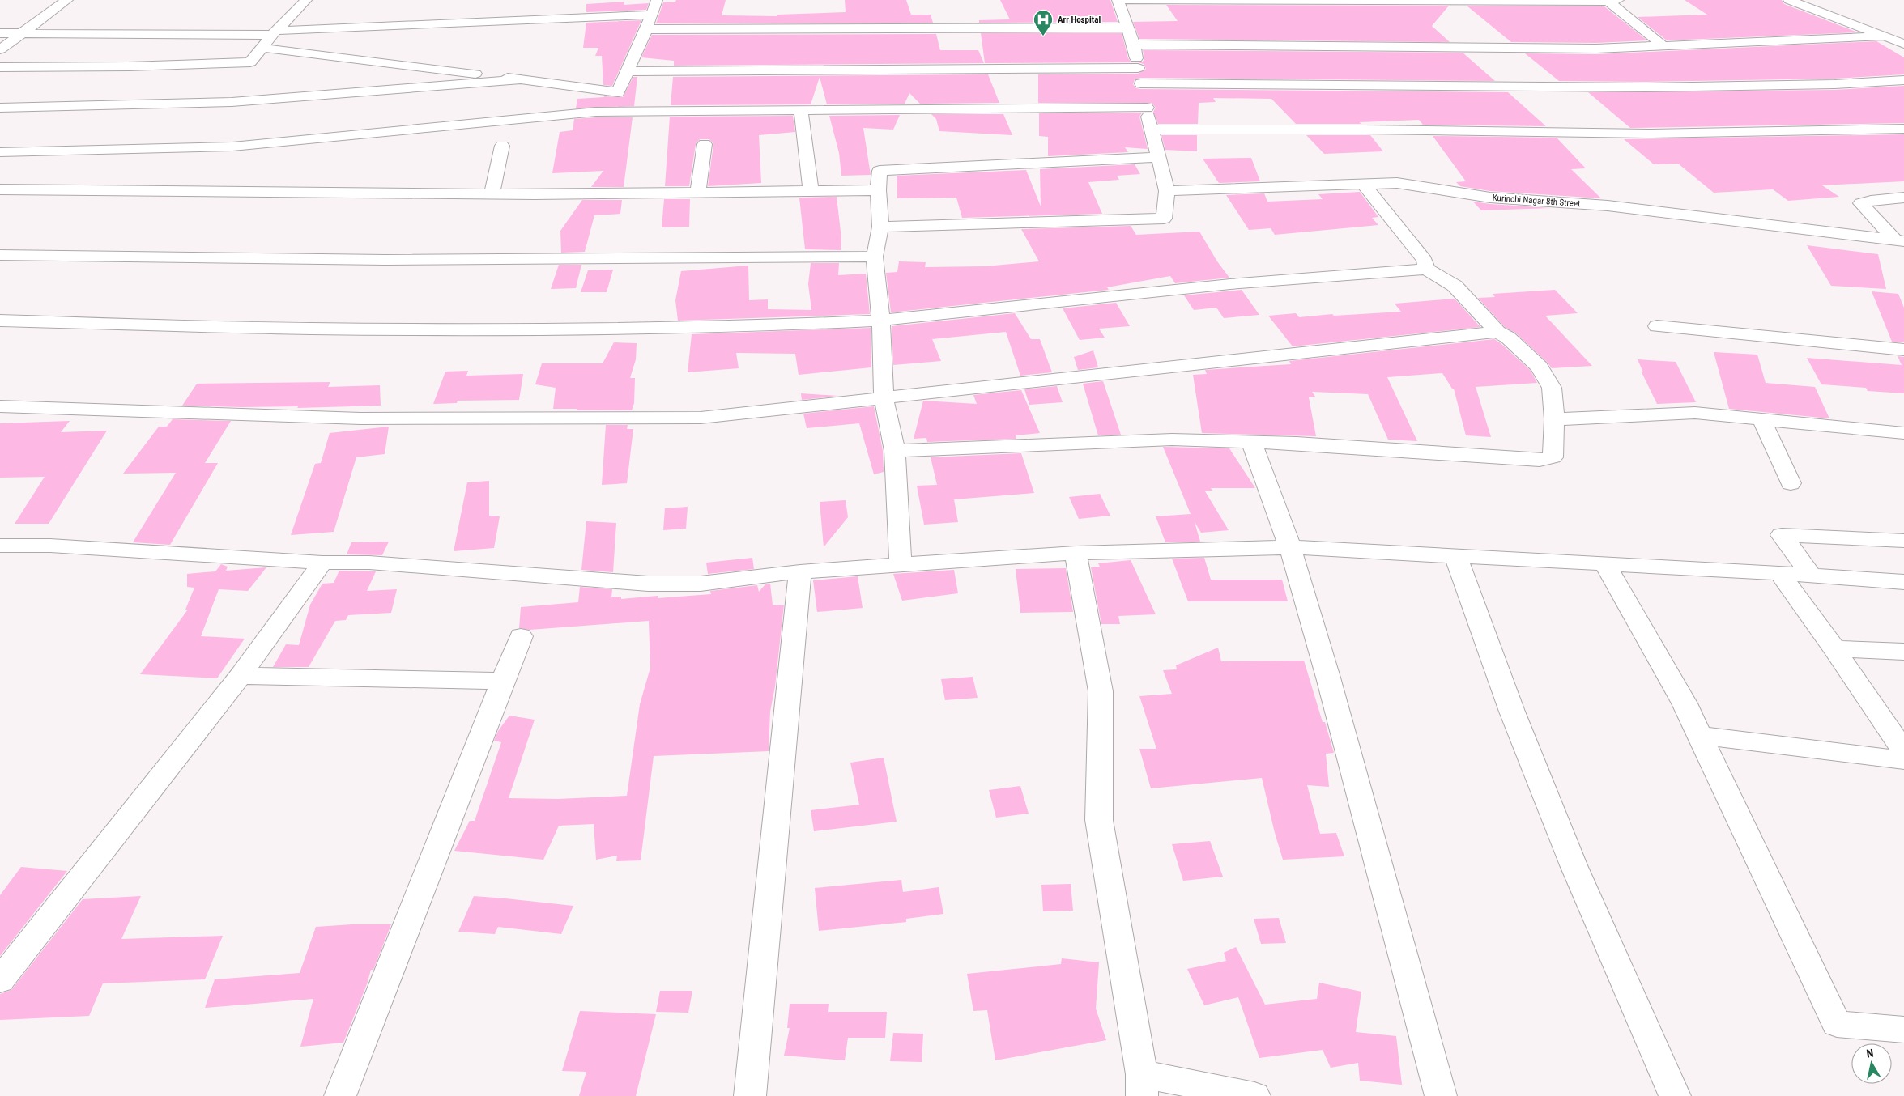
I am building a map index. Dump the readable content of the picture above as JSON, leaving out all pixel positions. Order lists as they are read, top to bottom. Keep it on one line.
{"streets":{"street":["Kurinchi Nagar 8th Street"]},"places":{"hospital":["Arr Hospital"]},"north":"top"}
